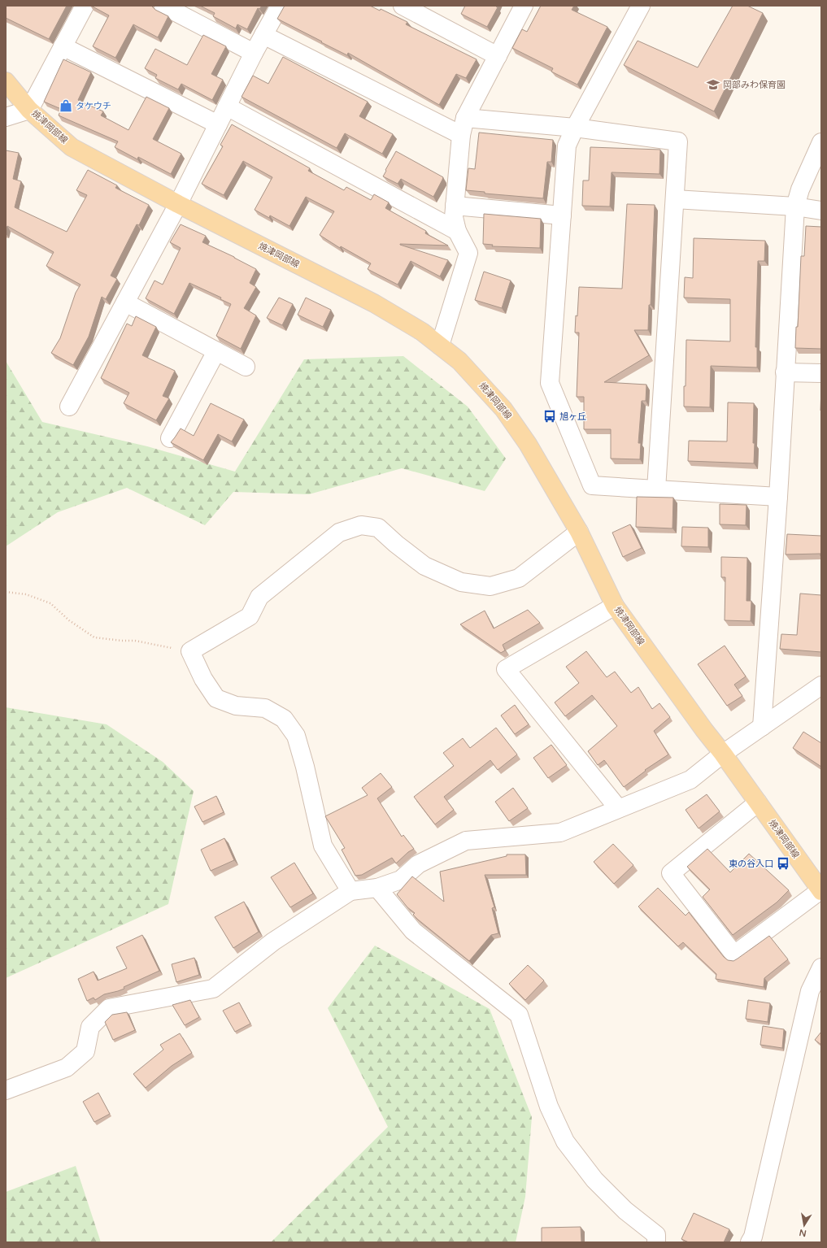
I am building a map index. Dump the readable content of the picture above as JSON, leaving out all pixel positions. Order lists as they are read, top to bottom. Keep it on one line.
{"streets":{"main road":["焼津岡部線"]},"places":{"school or university":["岡部みわ保育園"],"shop":["タケウチ"],"bus stop":["旭ヶ丘","東の谷入口"]},"north":"bottom"}
